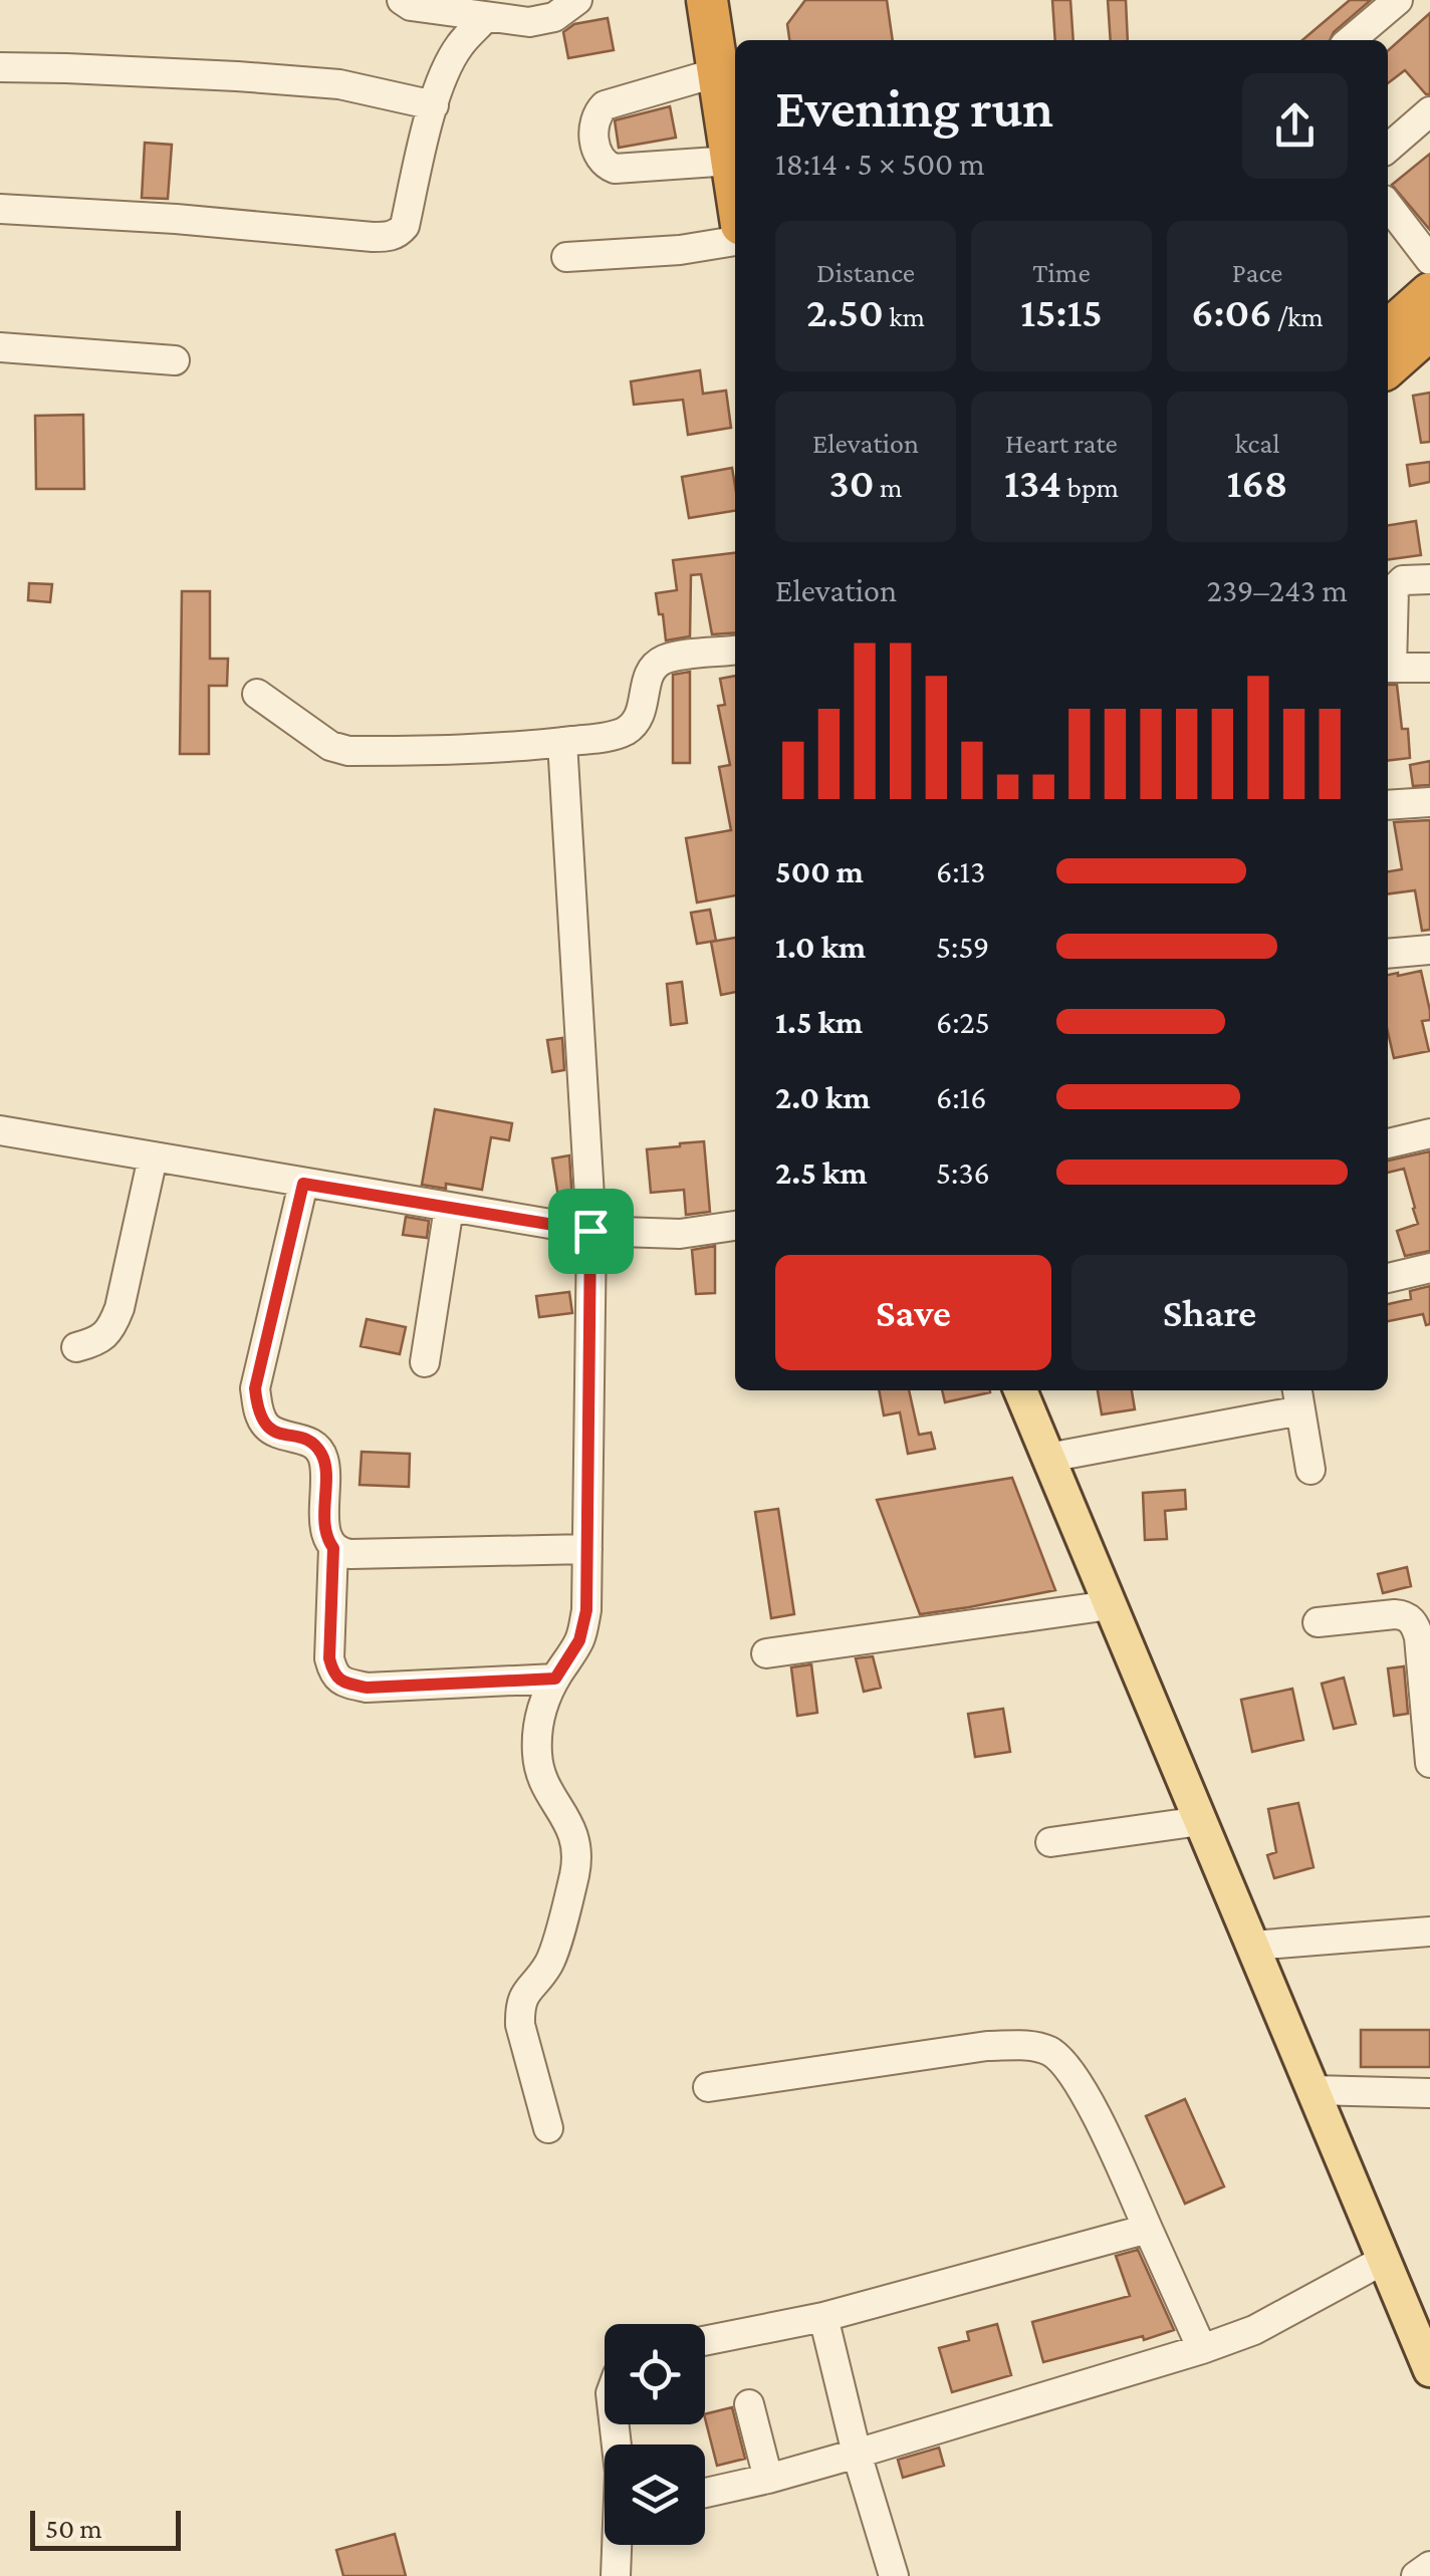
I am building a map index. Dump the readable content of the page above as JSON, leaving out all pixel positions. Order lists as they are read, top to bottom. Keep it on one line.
{"scale_bar":"50 m","page":{"heading":["Evening run","18:14 · 5 × 500 m"],"stats":[["Distance","2.50 km"],["Time","15:15"],["Pace","6:06 /km"],["Elevation","30 m"],["Heart rate","134 bpm"],["kcal","168"]],"chart":["Elevation","239–243 m"],"list":[{"name":"500 m","note":"6:13"},{"name":"1.0 km","note":"5:59"},{"name":"1.5 km","note":"6:25"},{"name":"2.0 km","note":"6:16"},{"name":"2.5 km","note":"5:36"}],"buttons":["Save","Share"],"scale":"50 m"}}
